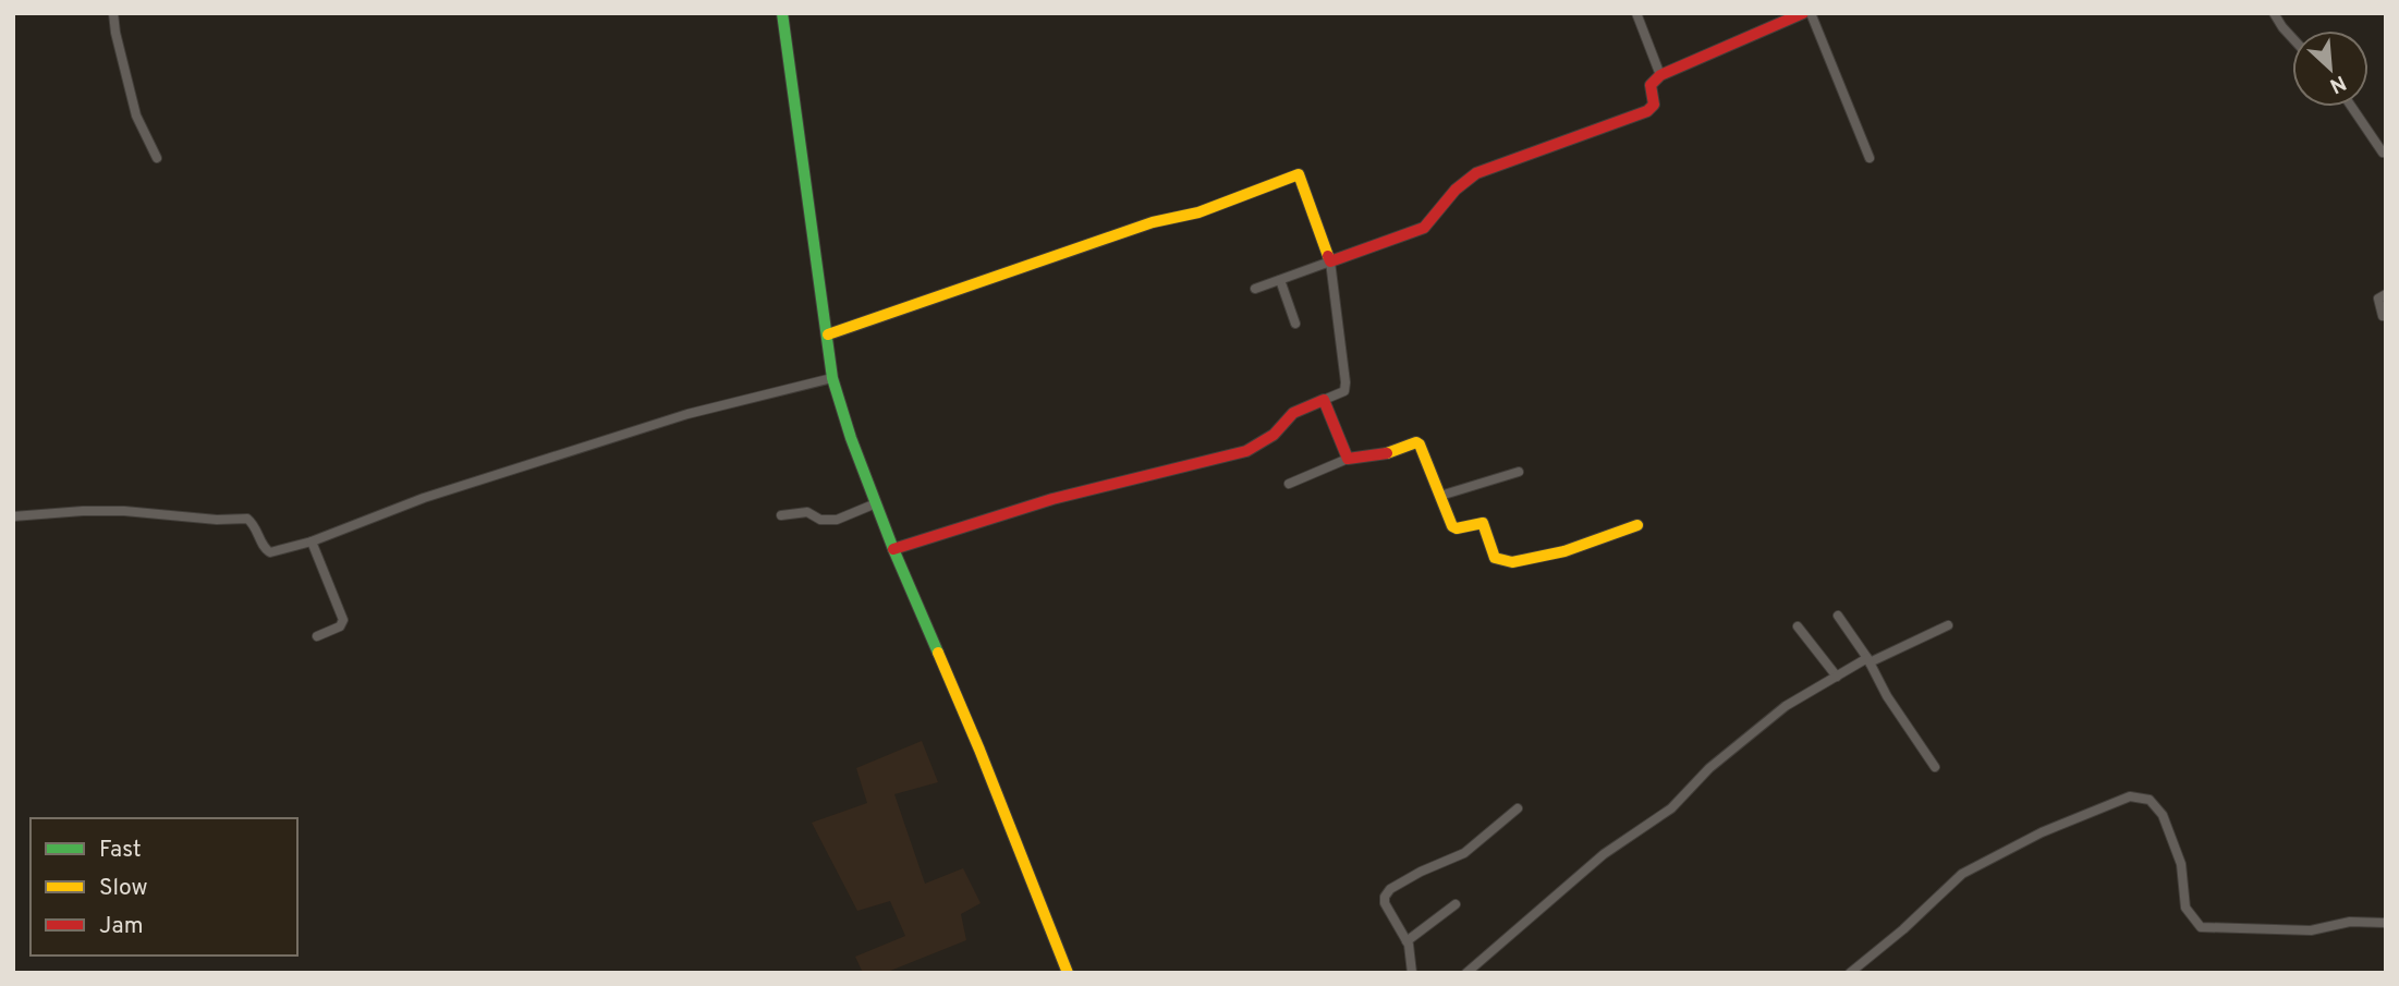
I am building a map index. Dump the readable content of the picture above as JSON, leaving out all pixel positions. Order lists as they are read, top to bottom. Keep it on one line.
{"legend":["Fast","Slow","Jam"],"north":"bottom right"}
